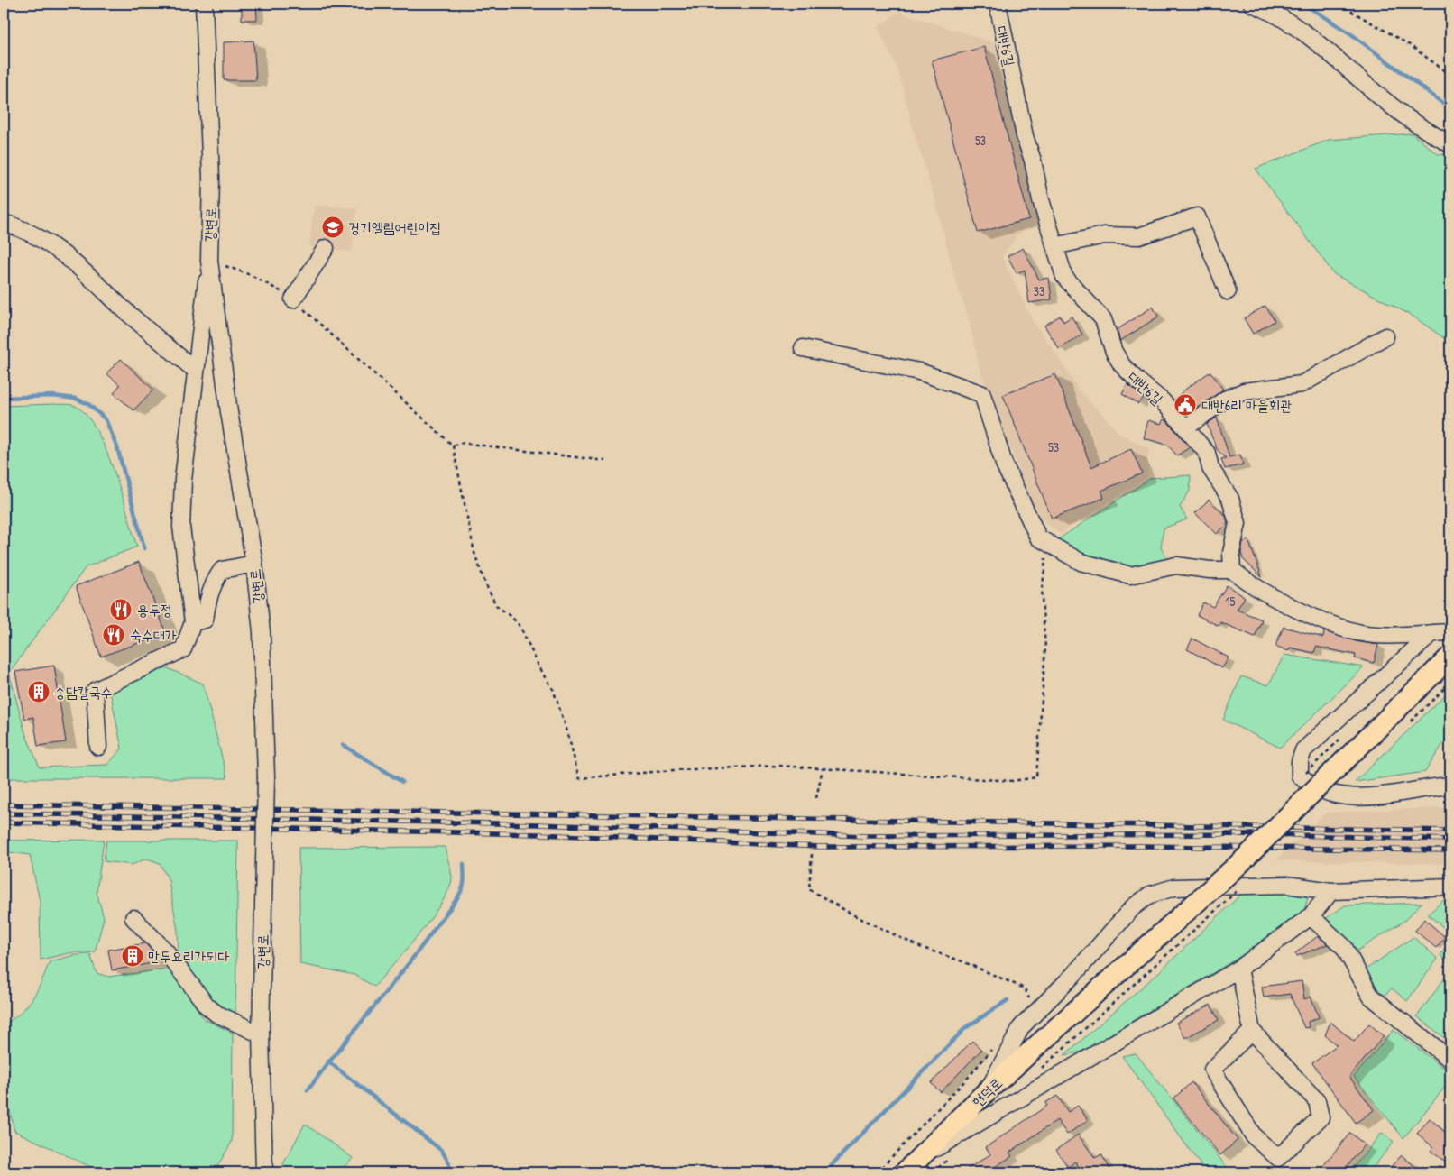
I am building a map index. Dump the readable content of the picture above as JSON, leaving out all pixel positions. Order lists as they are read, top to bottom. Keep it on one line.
{"streets":{"main road":["현덕로"],"street":["대반6길","강변로"]},"places":{"school or university":["경기엘림어린이집"],"public building":["대반6리 마을회관"],"restaurant":["용두정","숙수대가"],"building":["송담칼국수","만두요리가되다"]},"house_numbers":["53","33","53","15"]}
